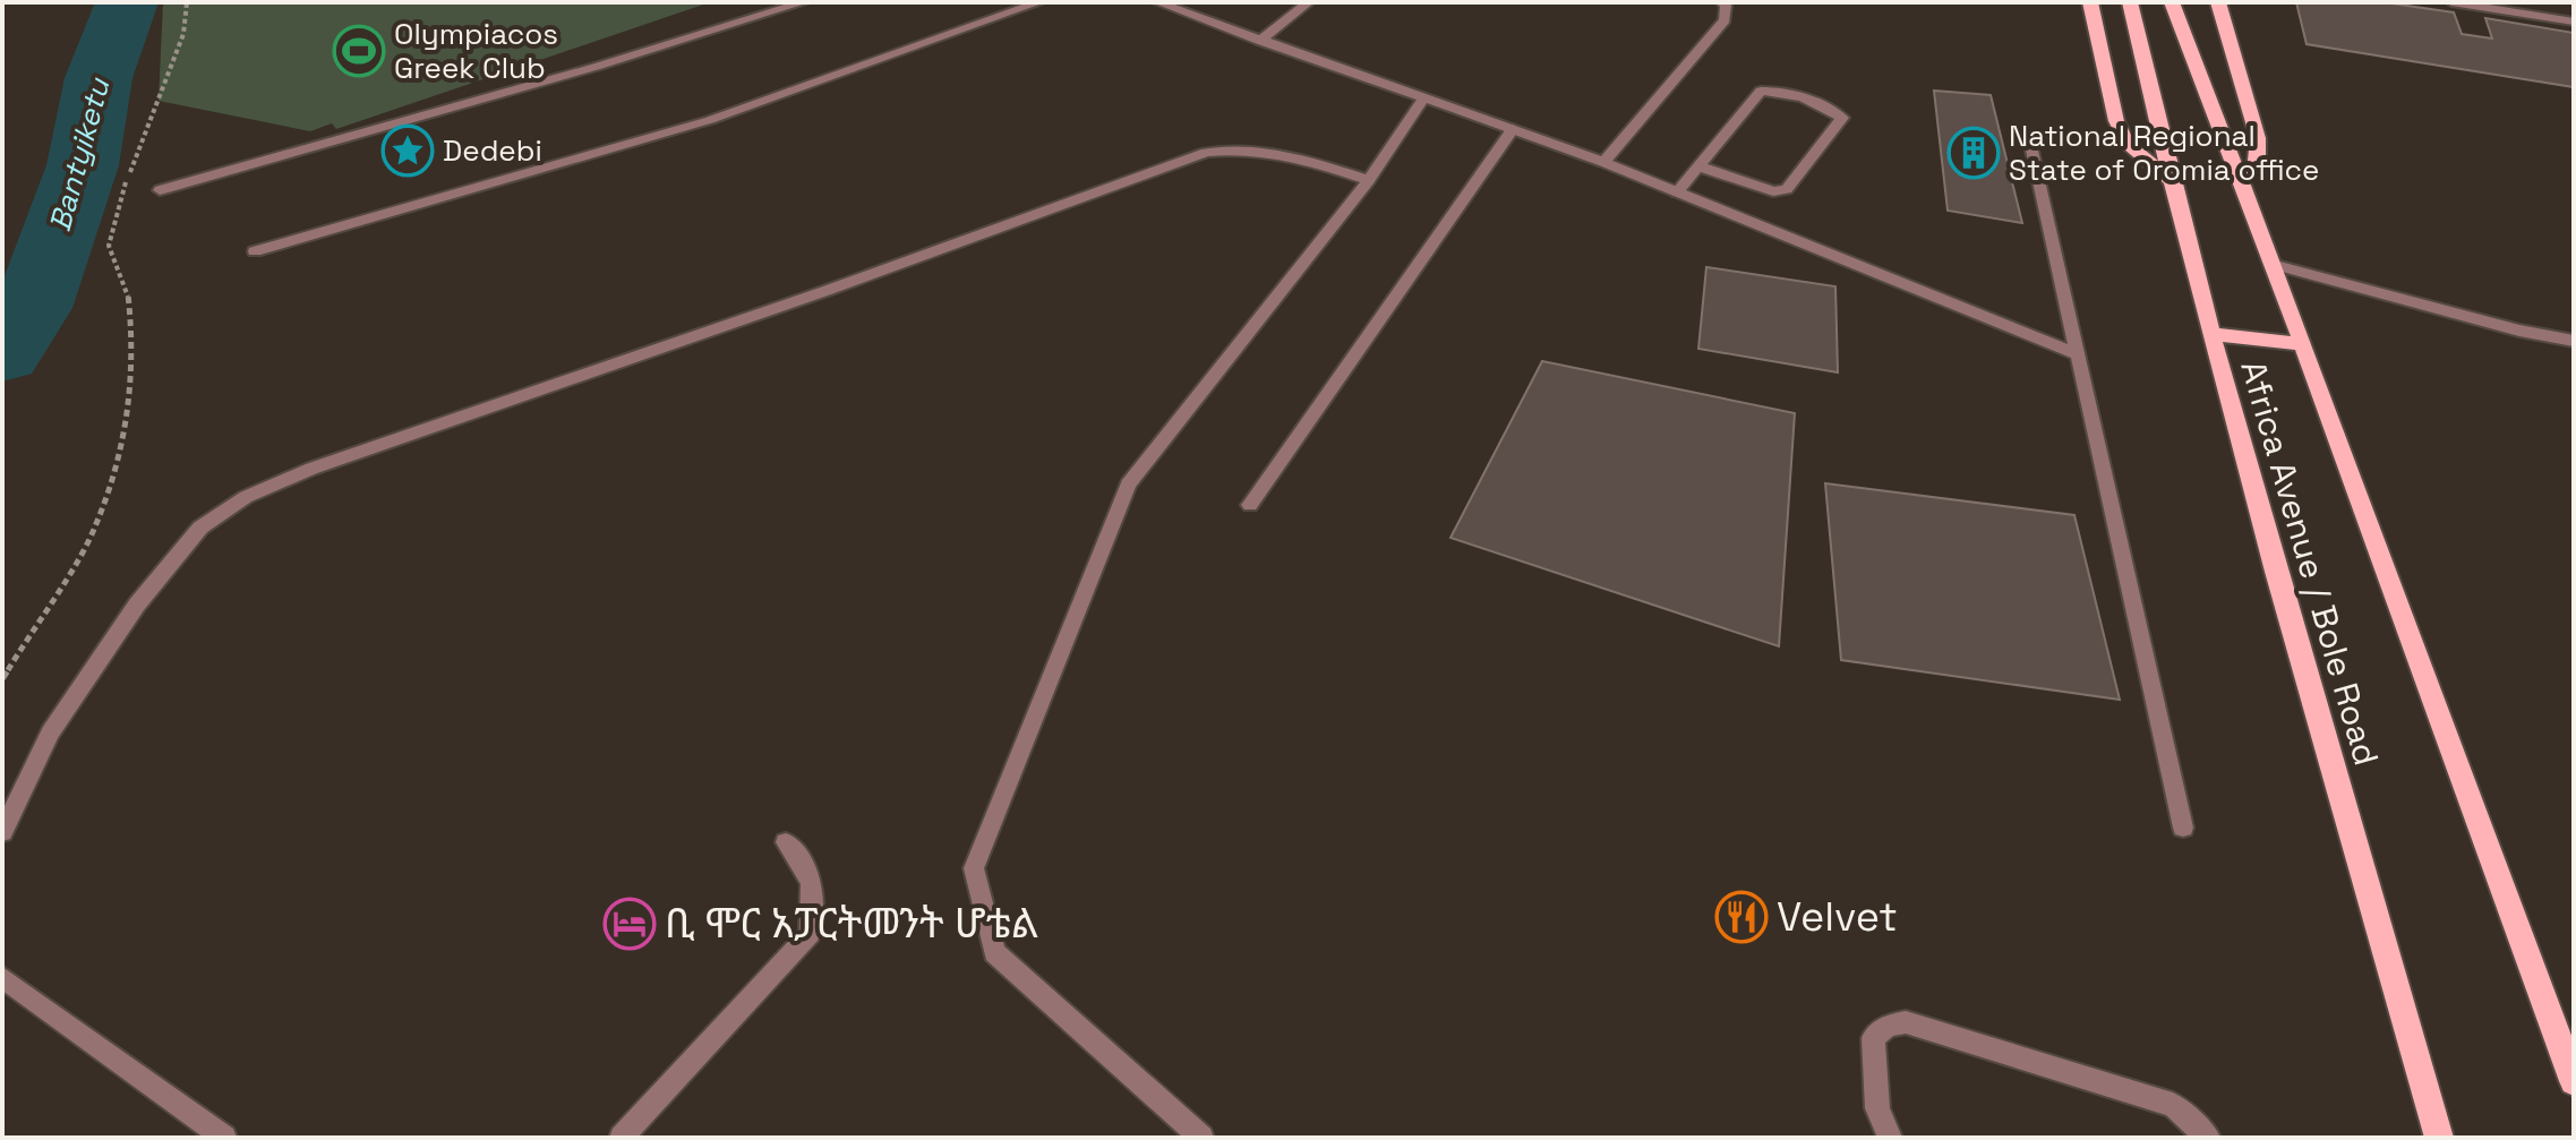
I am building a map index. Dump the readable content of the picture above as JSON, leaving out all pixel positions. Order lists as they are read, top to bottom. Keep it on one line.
{"streets":{"main road":["Africa Avenue / Bole Road"]},"water":["Bantyiketu"],"places":{"sports":["Olympiacos Greek Club"],"place":["Dedebi"],"building":["National Regional State of Oromia office"],"restaurant":["Velvet"],"hotel":["ቢ ሞር አፓርትመንት ሆቴል"]}}
